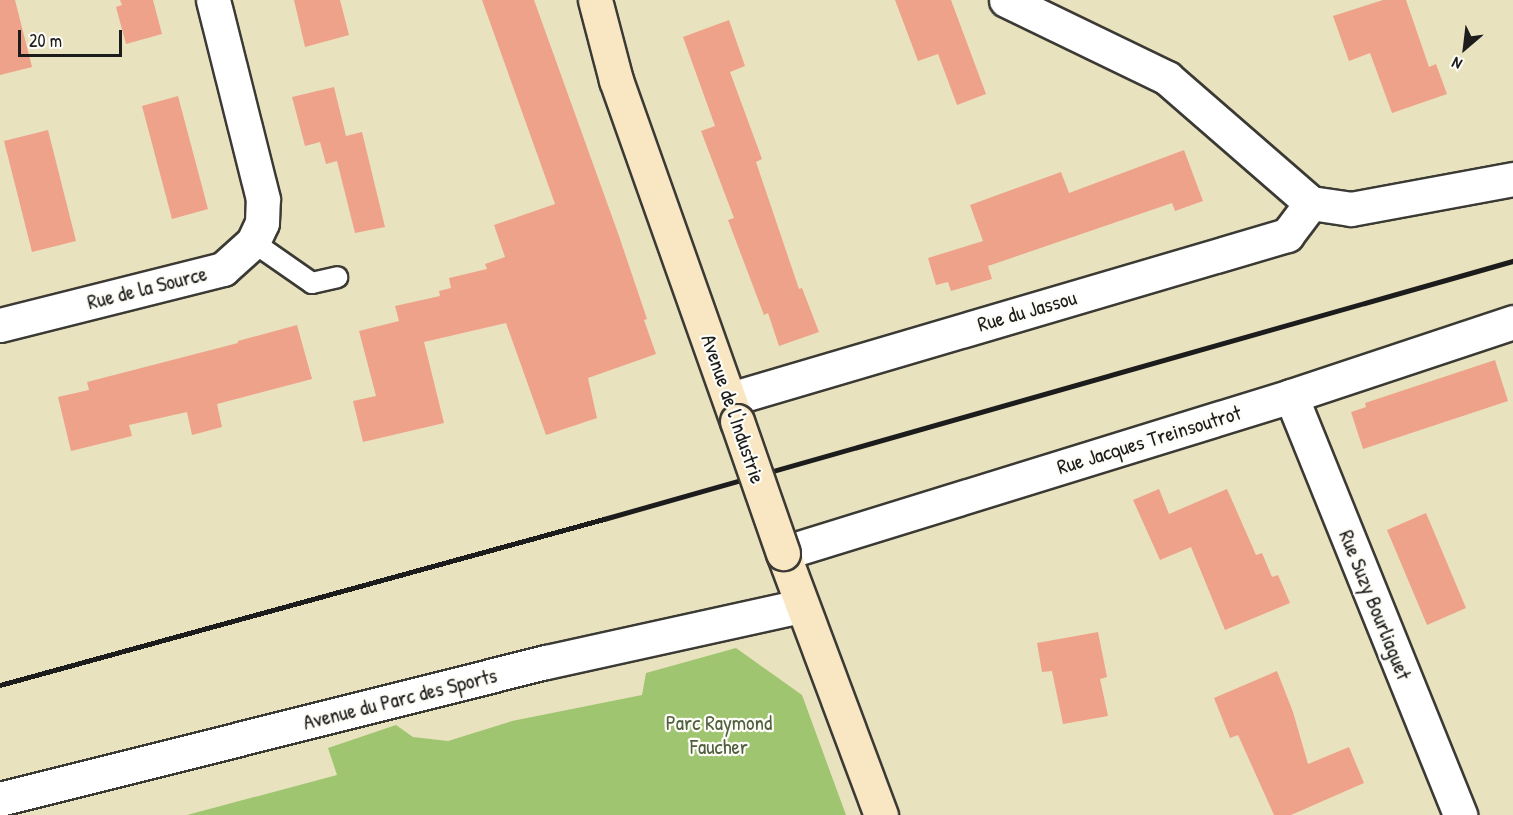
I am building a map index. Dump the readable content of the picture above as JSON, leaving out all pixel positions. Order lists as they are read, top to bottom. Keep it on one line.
{"streets":{"main road":["Avenue de l'Industrie"],"street":["Rue de la Source","Rue du Jassou","Rue Jacques Treinsoutrot","Rue Suzy Bourliaguet","Avenue du Parc des Sports"]},"crossings":[["Rue du Jassou","Avenue de l'Industrie"],["Avenue de l'Industrie","Rue Jacques Treinsoutrot"],["Avenue de l'Industrie","Avenue du Parc des Sports"],["Rue Jacques Treinsoutrot","Rue Suzy Bourliaguet"]],"parks":["Parc Raymond Faucher"],"scale_bar":"20 m","north":"bottom left"}
